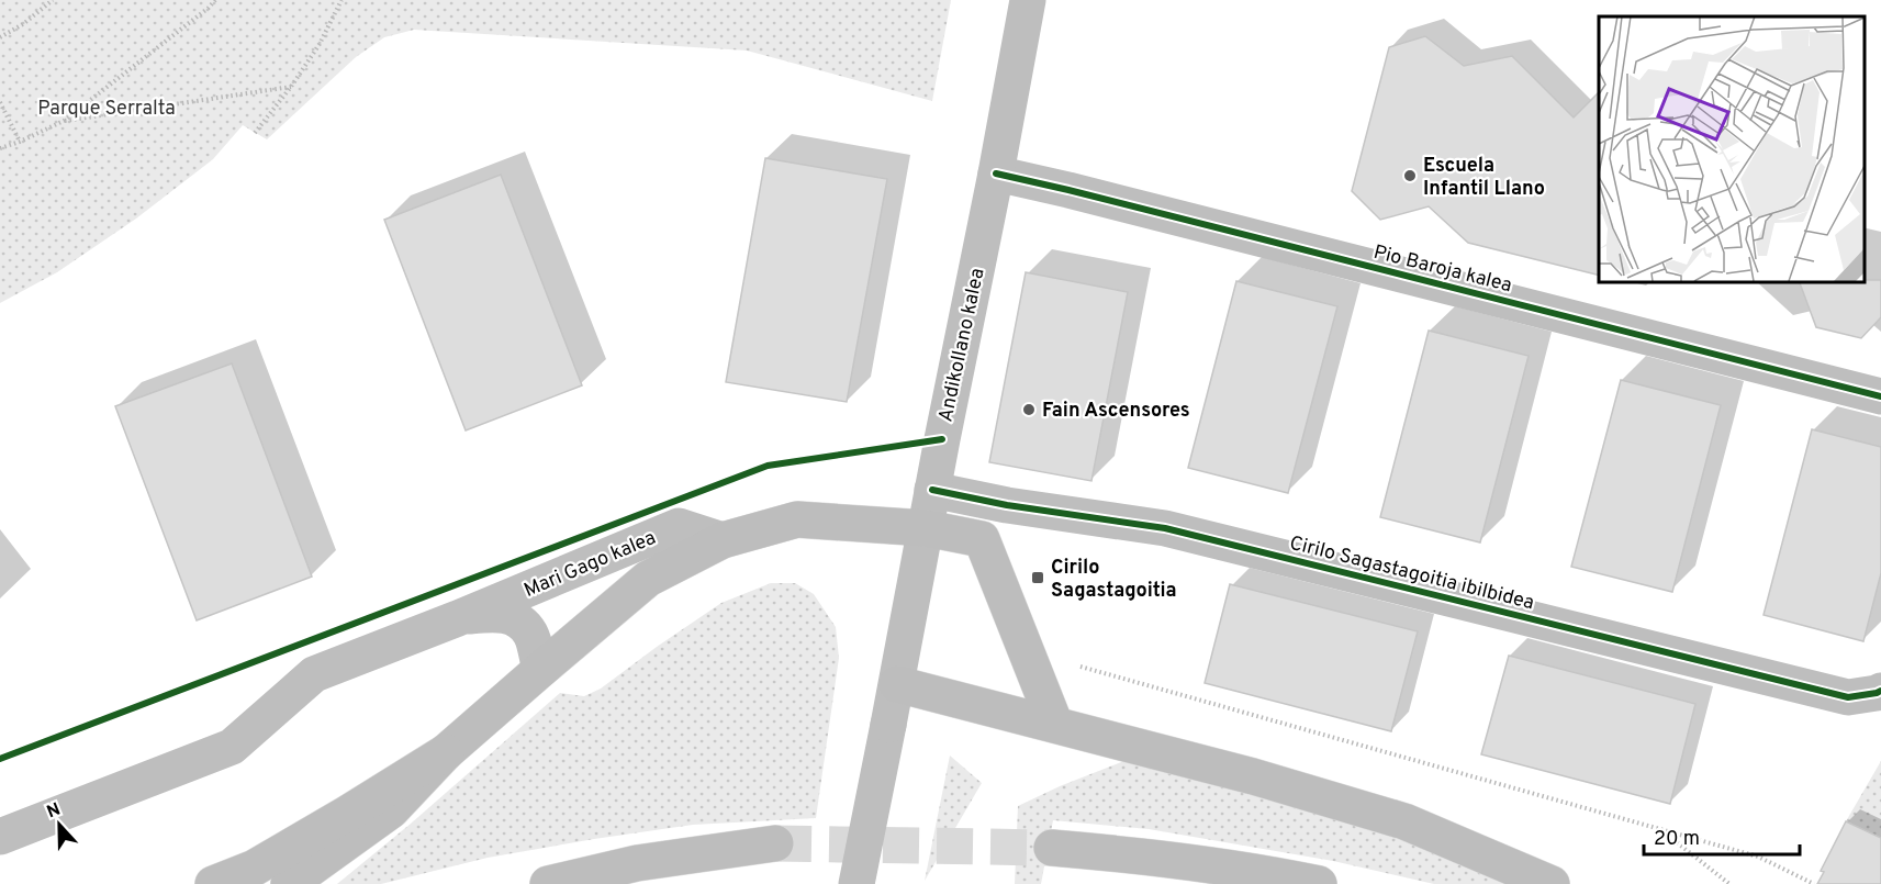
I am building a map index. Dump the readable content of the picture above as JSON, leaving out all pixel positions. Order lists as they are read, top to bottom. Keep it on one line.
{"streets":{"street":["Pio Baroja kalea","Andikollano kalea","Mari Gago kalea","Cirilo Sagastagoitia ibilbidea"]},"crossings":[["Pio Baroja kalea","Andikollano kalea"],["Andikollano kalea","Cirilo Sagastagoitia ibilbidea"]],"parks":["Parque Serralta"],"places":{"other":["Escuela Infantil Llano","Fain Ascensores"],"transit":["Cirilo Sagastagoitia"]},"scale_bar":"20 m","north":"top"}
